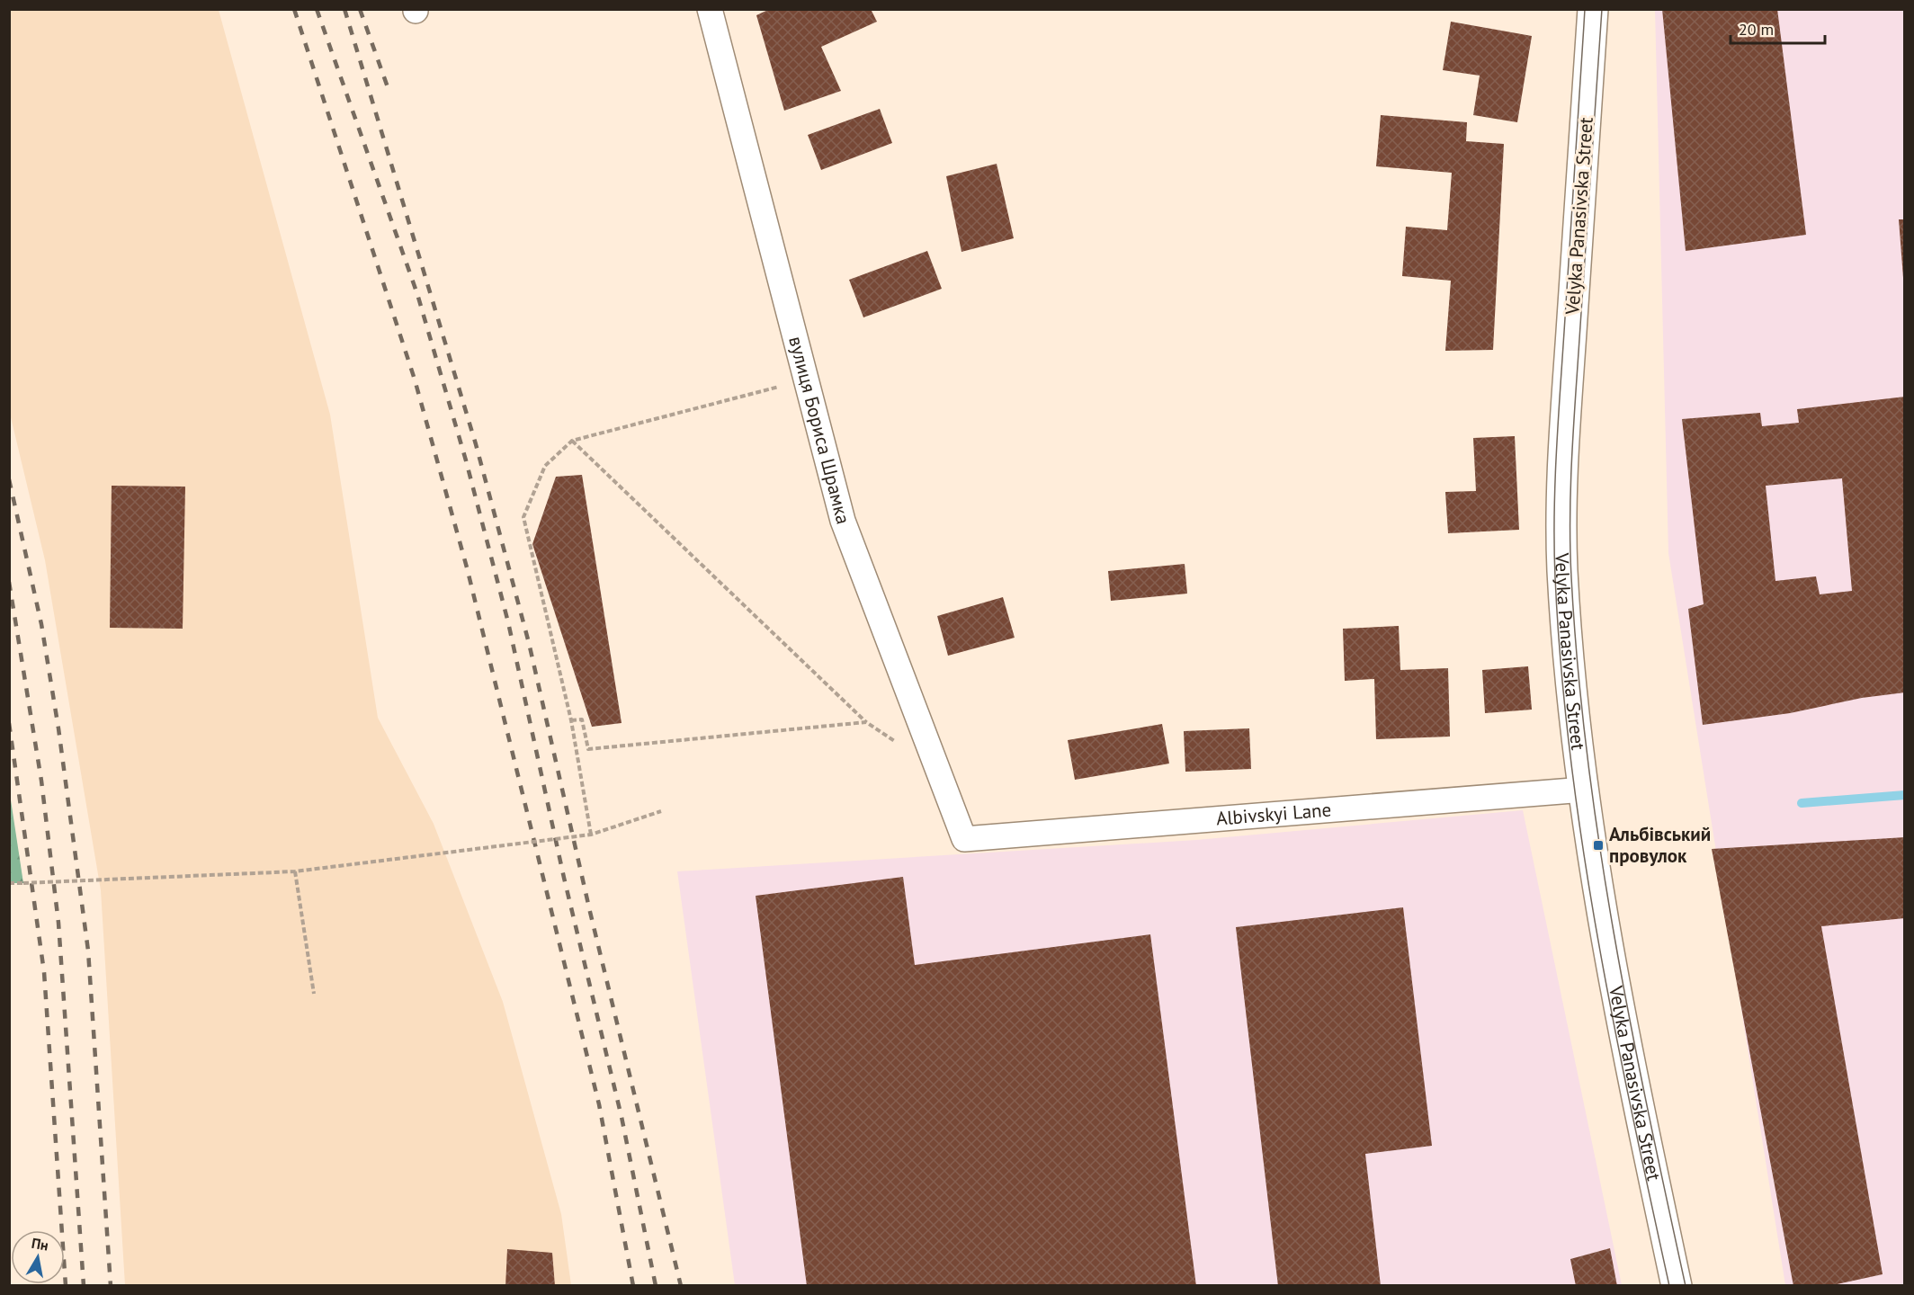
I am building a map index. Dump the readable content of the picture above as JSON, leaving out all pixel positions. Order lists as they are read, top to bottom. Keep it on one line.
{"streets":{"street":["Velyka Panasivska Street","вулиця Бориса Шрамка","Albivskyi Lane"]},"crossings":[["Velyka Panasivska Street","Albivskyi Lane"],["вулиця Бориса Шрамка","Albivskyi Lane"]],"places":{"transit":["Альбівський провулок"]},"scale_bar":"20 m","north":"top"}
